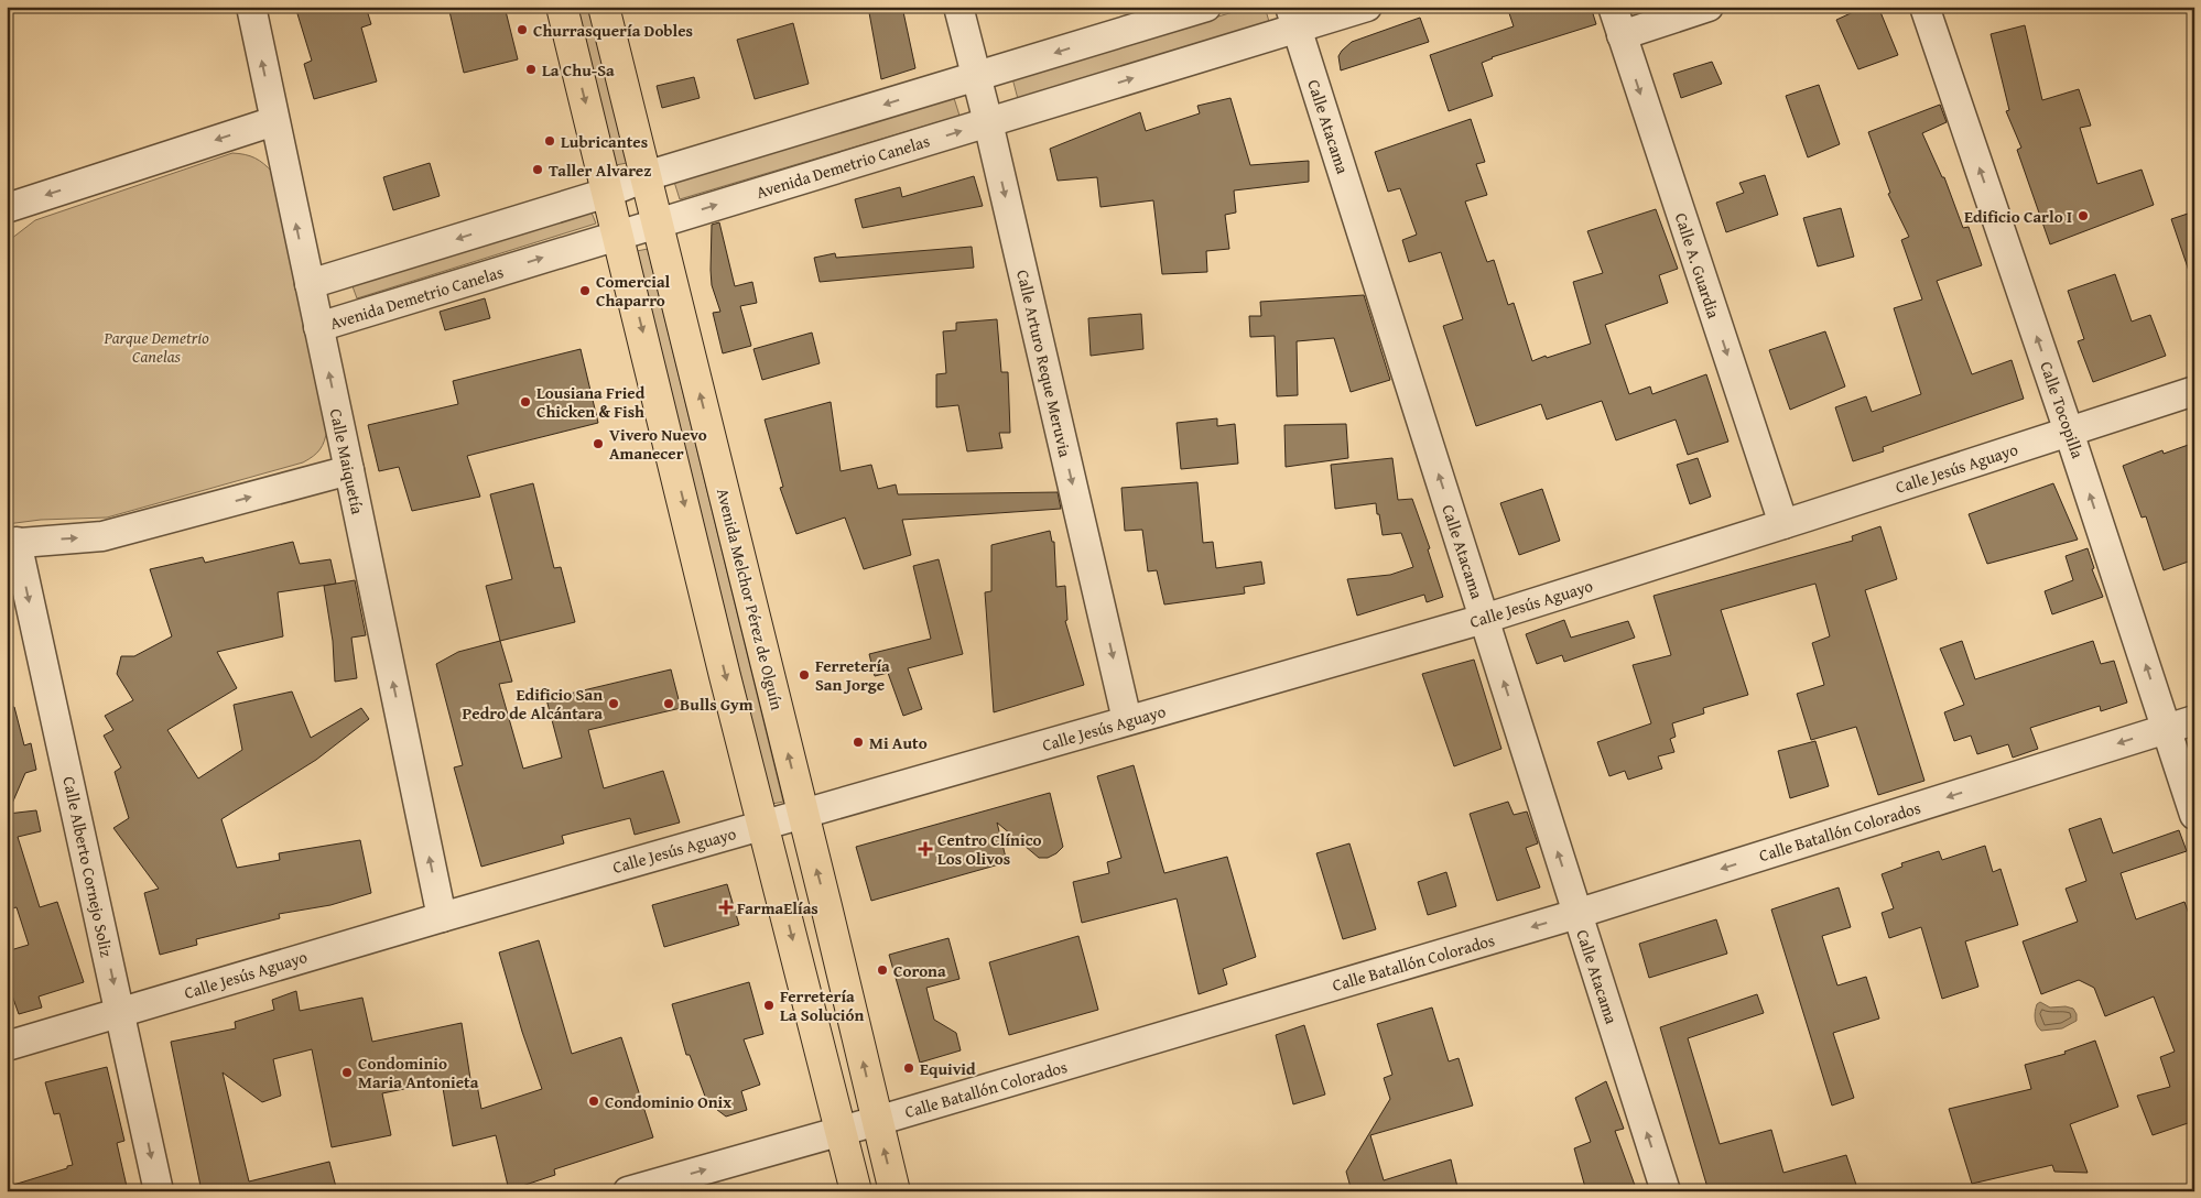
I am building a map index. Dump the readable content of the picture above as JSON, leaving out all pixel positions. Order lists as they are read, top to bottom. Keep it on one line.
{"streets":{"highway":["Avenida Melchor Pérez de Olguín"],"street":["Calle Atacama","Avenida Demetrio Canelas","Calle A. Guardia","Calle Arturo Reque Meruvia","Calle Tocopilla","Calle Maiquetía","Calle Jesús Aguayo","Calle Batallón Colorados","Calle Alberto Cornejo Soliz"]},"crossings":[["Calle Atacama","Avenida Demetrio Canelas"],["Calle Atacama","Calle Jesús Aguayo"],["Calle Atacama","Calle Batallón Colorados"],["Avenida Demetrio Canelas","Calle Arturo Reque Meruvia"],["Avenida Demetrio Canelas","Calle Maiquetía"],["Avenida Demetrio Canelas","Avenida Melchor Pérez de Olguín"],["Calle A. Guardia","Calle Jesús Aguayo"],["Calle Arturo Reque Meruvia","Calle Jesús Aguayo"],["Calle Tocopilla","Calle Jesús Aguayo"],["Calle Tocopilla","Calle Batallón Colorados"],["Calle Maiquetía","Calle Jesús Aguayo"],["Calle Jesús Aguayo","Avenida Melchor Pérez de Olguín"],["Calle Jesús Aguayo","Calle Alberto Cornejo Soliz"],["Avenida Melchor Pérez de Olguín","Calle Batallón Colorados"]],"one_way":["Calle Atacama","Calle A. Guardia","Calle Arturo Reque Meruvia","Calle Tocopilla","Calle Maiquetía","Calle Alberto Cornejo Soliz"],"parks":["Parque Demetrio Canelas"],"places":{"other":["Churrasquería Dobles","La Chu-Sa","Lubricantes","Taller Alvarez","Edificio Carlo I","Comercial Chaparro","Lousiana Fried Chicken & Fish","Vivero Nuevo Amanecer","Ferretería San Jorge","Edificio San Pedro de Alcántara","Bulls Gym","Mi Auto","Corona","Ferretería La Solución","Equivid","Condominio Maria Antonieta","Condominio Onix"],"health":["Centro Clínico Los Olivos","FarmaElías"]}}
